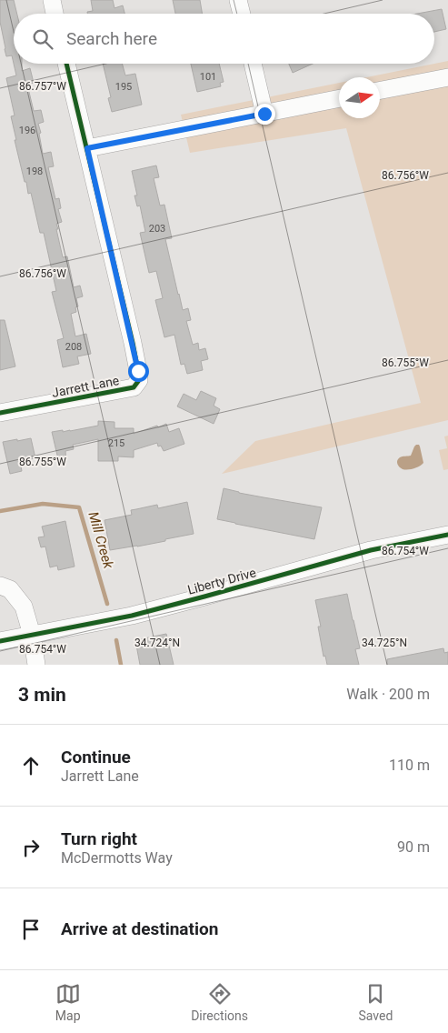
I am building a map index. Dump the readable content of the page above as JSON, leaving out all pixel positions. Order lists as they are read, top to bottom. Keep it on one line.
{"streets":{"street":["Jarrett Lane","Liberty Drive"]},"water":["Mill Creek"],"house_numbers":["101","195","196","198","203","208","215"],"north":"right","page":{"search":"Search here","heading":["3 min","Walk · 200 m"],"list":[["Continue","Jarrett Lane","110 m"],["Turn right","McDermotts Way","90 m"],"Arrive at destination"],"nav":["Map","Directions","Saved"]},"coordinates":["86.757°W","86.756°W","86.755°W","86.754°W","34.724°N","34.725°N"]}
